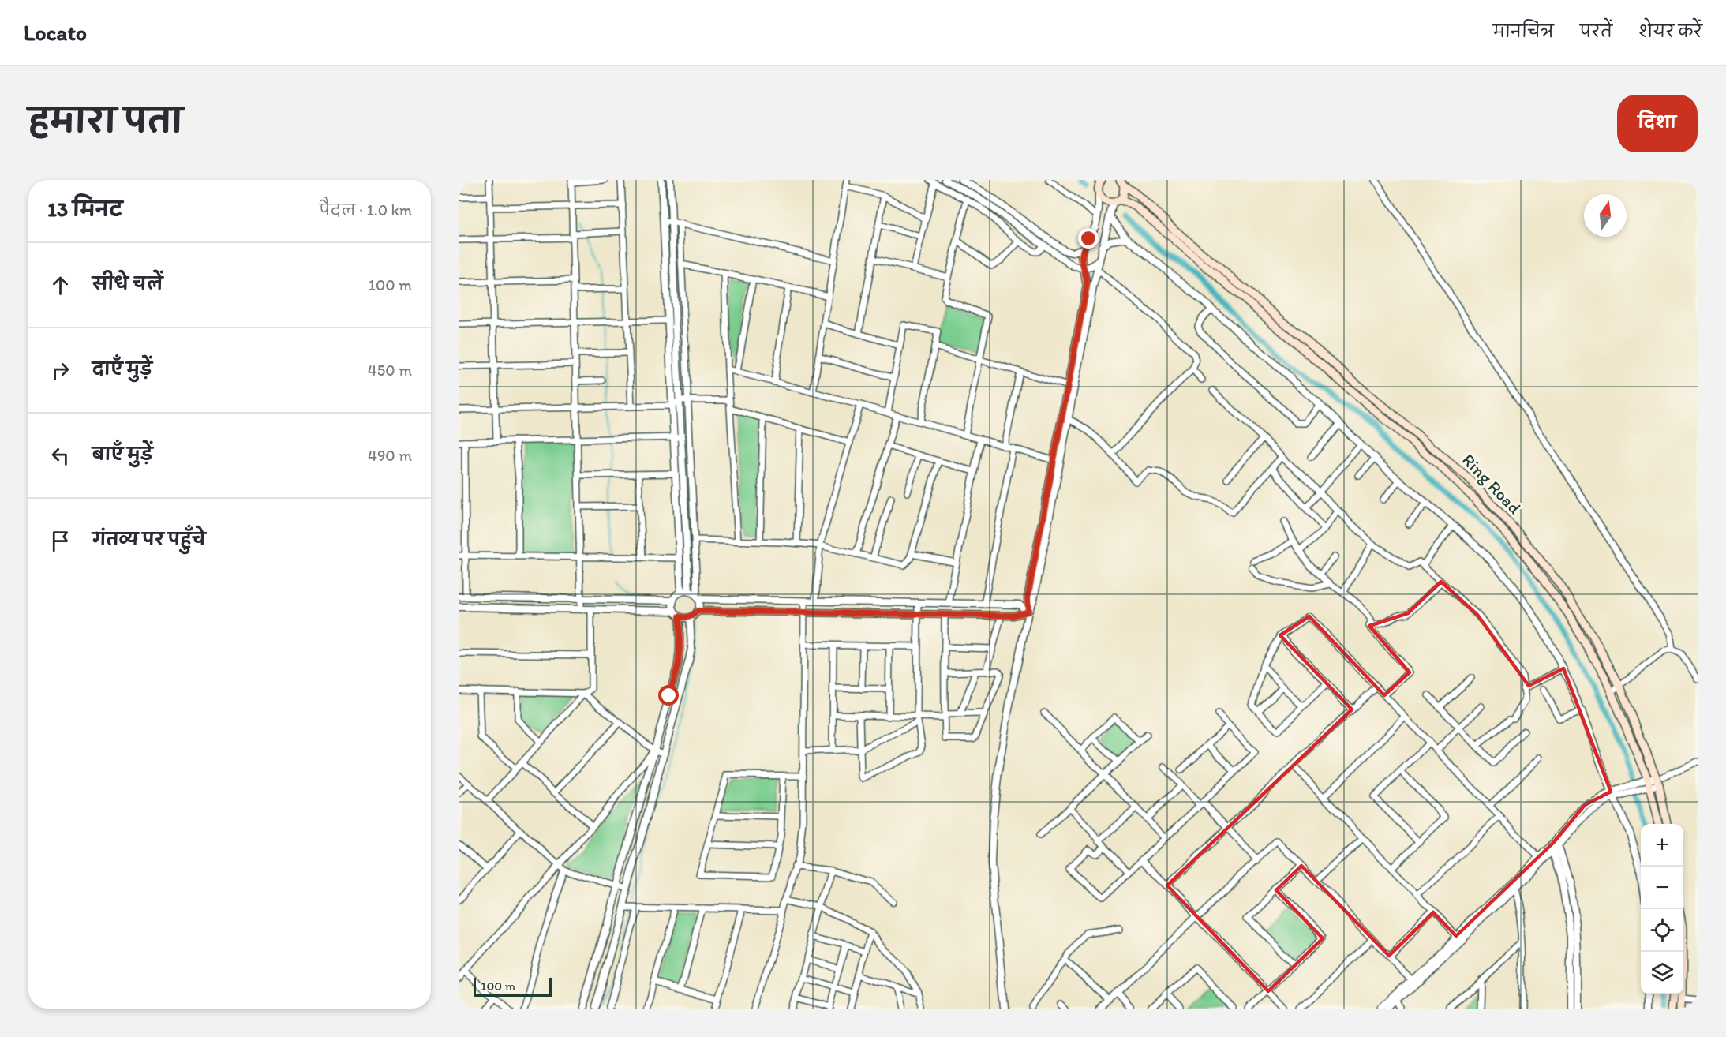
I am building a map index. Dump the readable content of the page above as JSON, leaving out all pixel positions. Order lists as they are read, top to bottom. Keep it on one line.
{"streets":{"main road":["Ring Road"]},"scale_bar":"100 m","north":"top","page":{"header":"Locato","nav":["मानचित्र","परतें","शेयर करें"],"title":"हमारा पता","buttons":"दिशा","heading":["13 मिनट","पैदल · 1.0 km"],"list":[["सीधे चलें","100 m"],["दाएँ मुड़ें","450 m"],["बाएँ मुड़ें","490 m"],"गंतव्य पर पहुँचे"],"map_buttons":["+","−"],"scale":"100 m"}}
